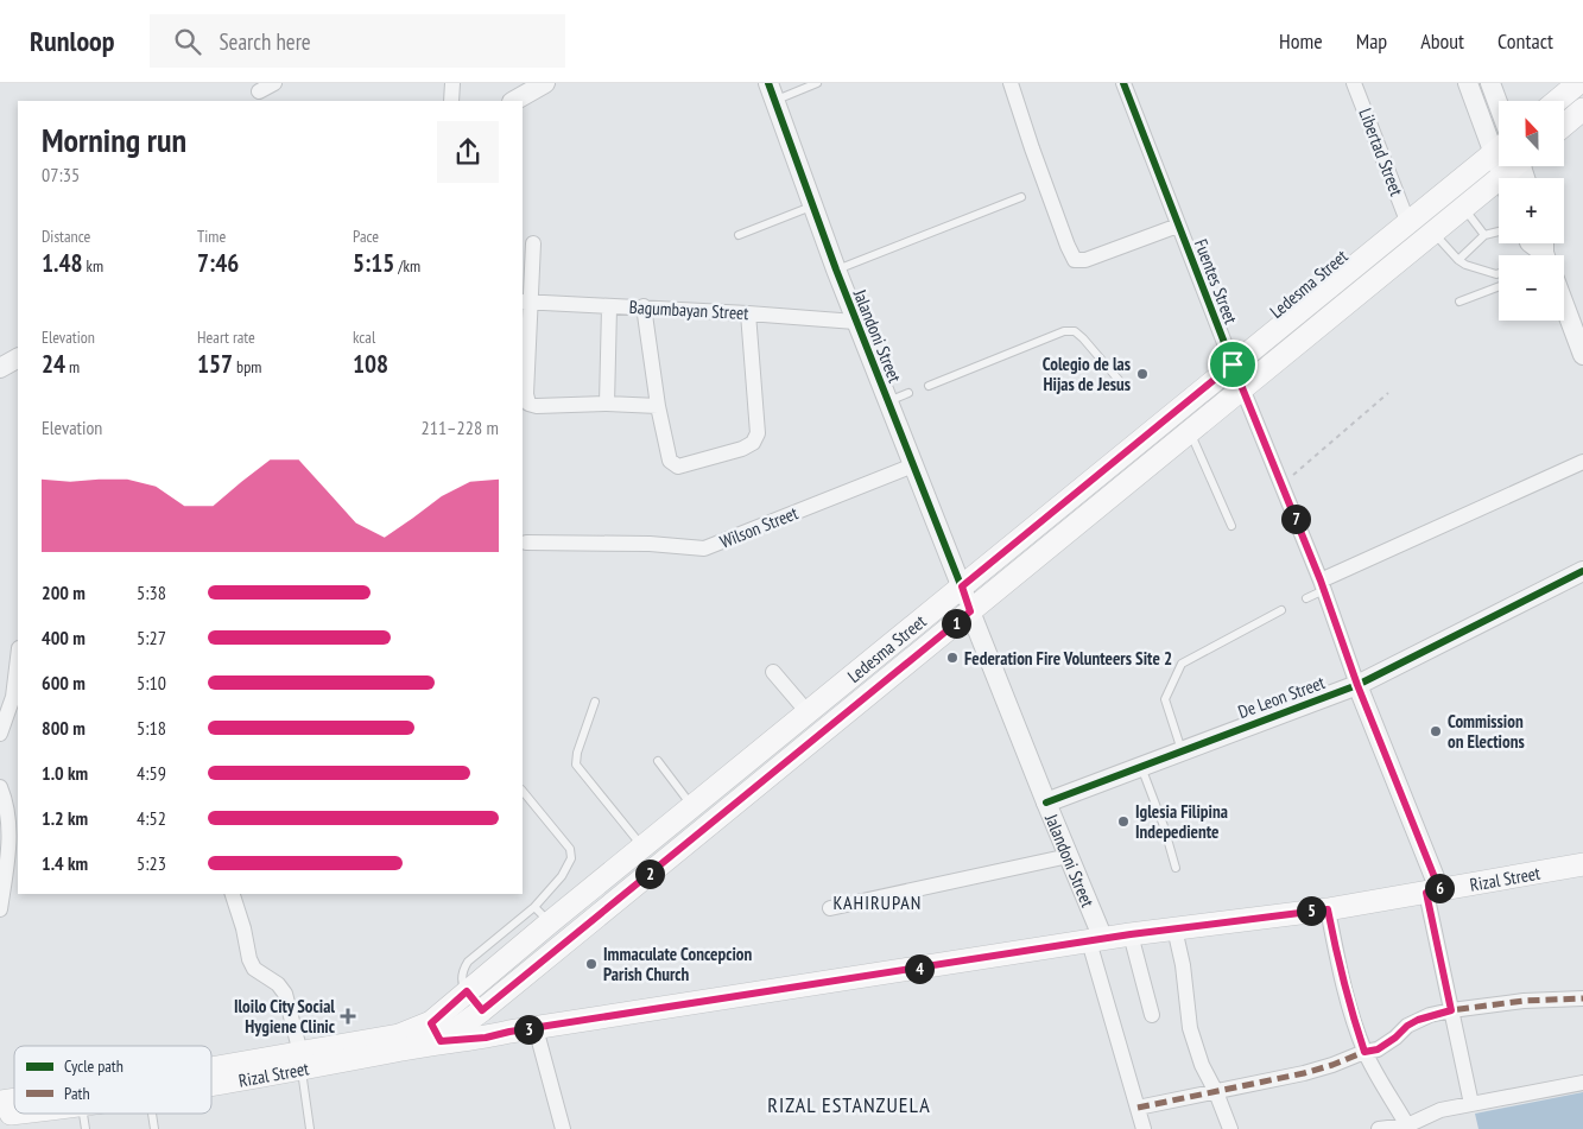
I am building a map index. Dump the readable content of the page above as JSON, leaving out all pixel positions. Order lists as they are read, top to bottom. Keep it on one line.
{"streets":{"main road":["Ledesma Street","Rizal Street"],"street":["Libertad Street","Fuentes Street","Bagumbayan Street","Jalandoni Street","Wilson Street","De Leon Street"]},"crossings":[["Libertad Street","Ledesma Street"],["Fuentes Street","Ledesma Street"],["Fuentes Street","De Leon Street"],["Fuentes Street","Rizal Street"],["Ledesma Street","Jalandoni Street"],["Ledesma Street","Rizal Street"],["Bagumbayan Street","Jalandoni Street"],["Jalandoni Street","Wilson Street"],["Jalandoni Street","De Leon Street"],["Jalandoni Street","Rizal Street"]],"districts":["KAHIRUPAN","RIZAL ESTANZUELA"],"places":{"other":["Colegio de las Hijas de Jesus","Federation Fire Volunteers Site 2","Commission on Elections","Iglesia Filipina Indepediente","Immaculate Concepcion Parish Church"],"health":["Iloilo City Social Hygiene Clinic"]},"legend":["Cycle path","Path"],"north":"top","page":{"header":"Runloop","search":"Search here","nav":["Home","Map","About","Contact"],"map_buttons":["+","−"],"heading":["Morning run","07:35"],"stats":[["Distance","1.48 km"],["Time","7:46"],["Pace","5:15 /km"],["Elevation","24 m"],["Heart rate","157 bpm"],["kcal","108"]],"chart":["Elevation","211–228 m"],"pins":["7","1","2","6","5","4","3"],"list":[{"name":"200 m","note":"5:38"},{"name":"400 m","note":"5:27"},{"name":"600 m","note":"5:10"},{"name":"800 m","note":"5:18"},{"name":"1.0 km","note":"4:59"},{"name":"1.2 km","note":"4:52"},{"name":"1.4 km","note":"5:23"}]}}
